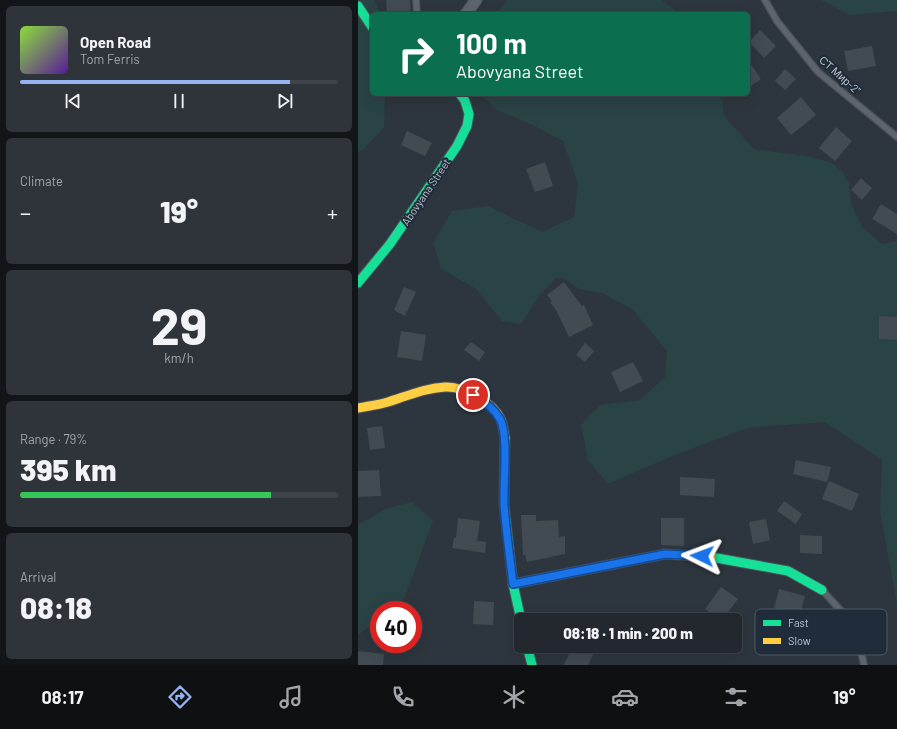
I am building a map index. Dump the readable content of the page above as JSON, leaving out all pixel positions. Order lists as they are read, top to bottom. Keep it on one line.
{"streets":{"street":["Abovyana Street"],"lane":["СТ Мир-2\""]},"legend":["Fast","Slow"],"page":{"turn":["100 m","Abovyana Street"],"song":["Open Road","Tom Ferris"],"tile":["Climate",["29","km/h"],["Range · 79%","395 km"],["Arrival","08:18"]],"heat":["−","19°","+"],"limit":"40","trip":"08:18 · 1 min · 200 m","tabs":["08:17","19°"]}}
